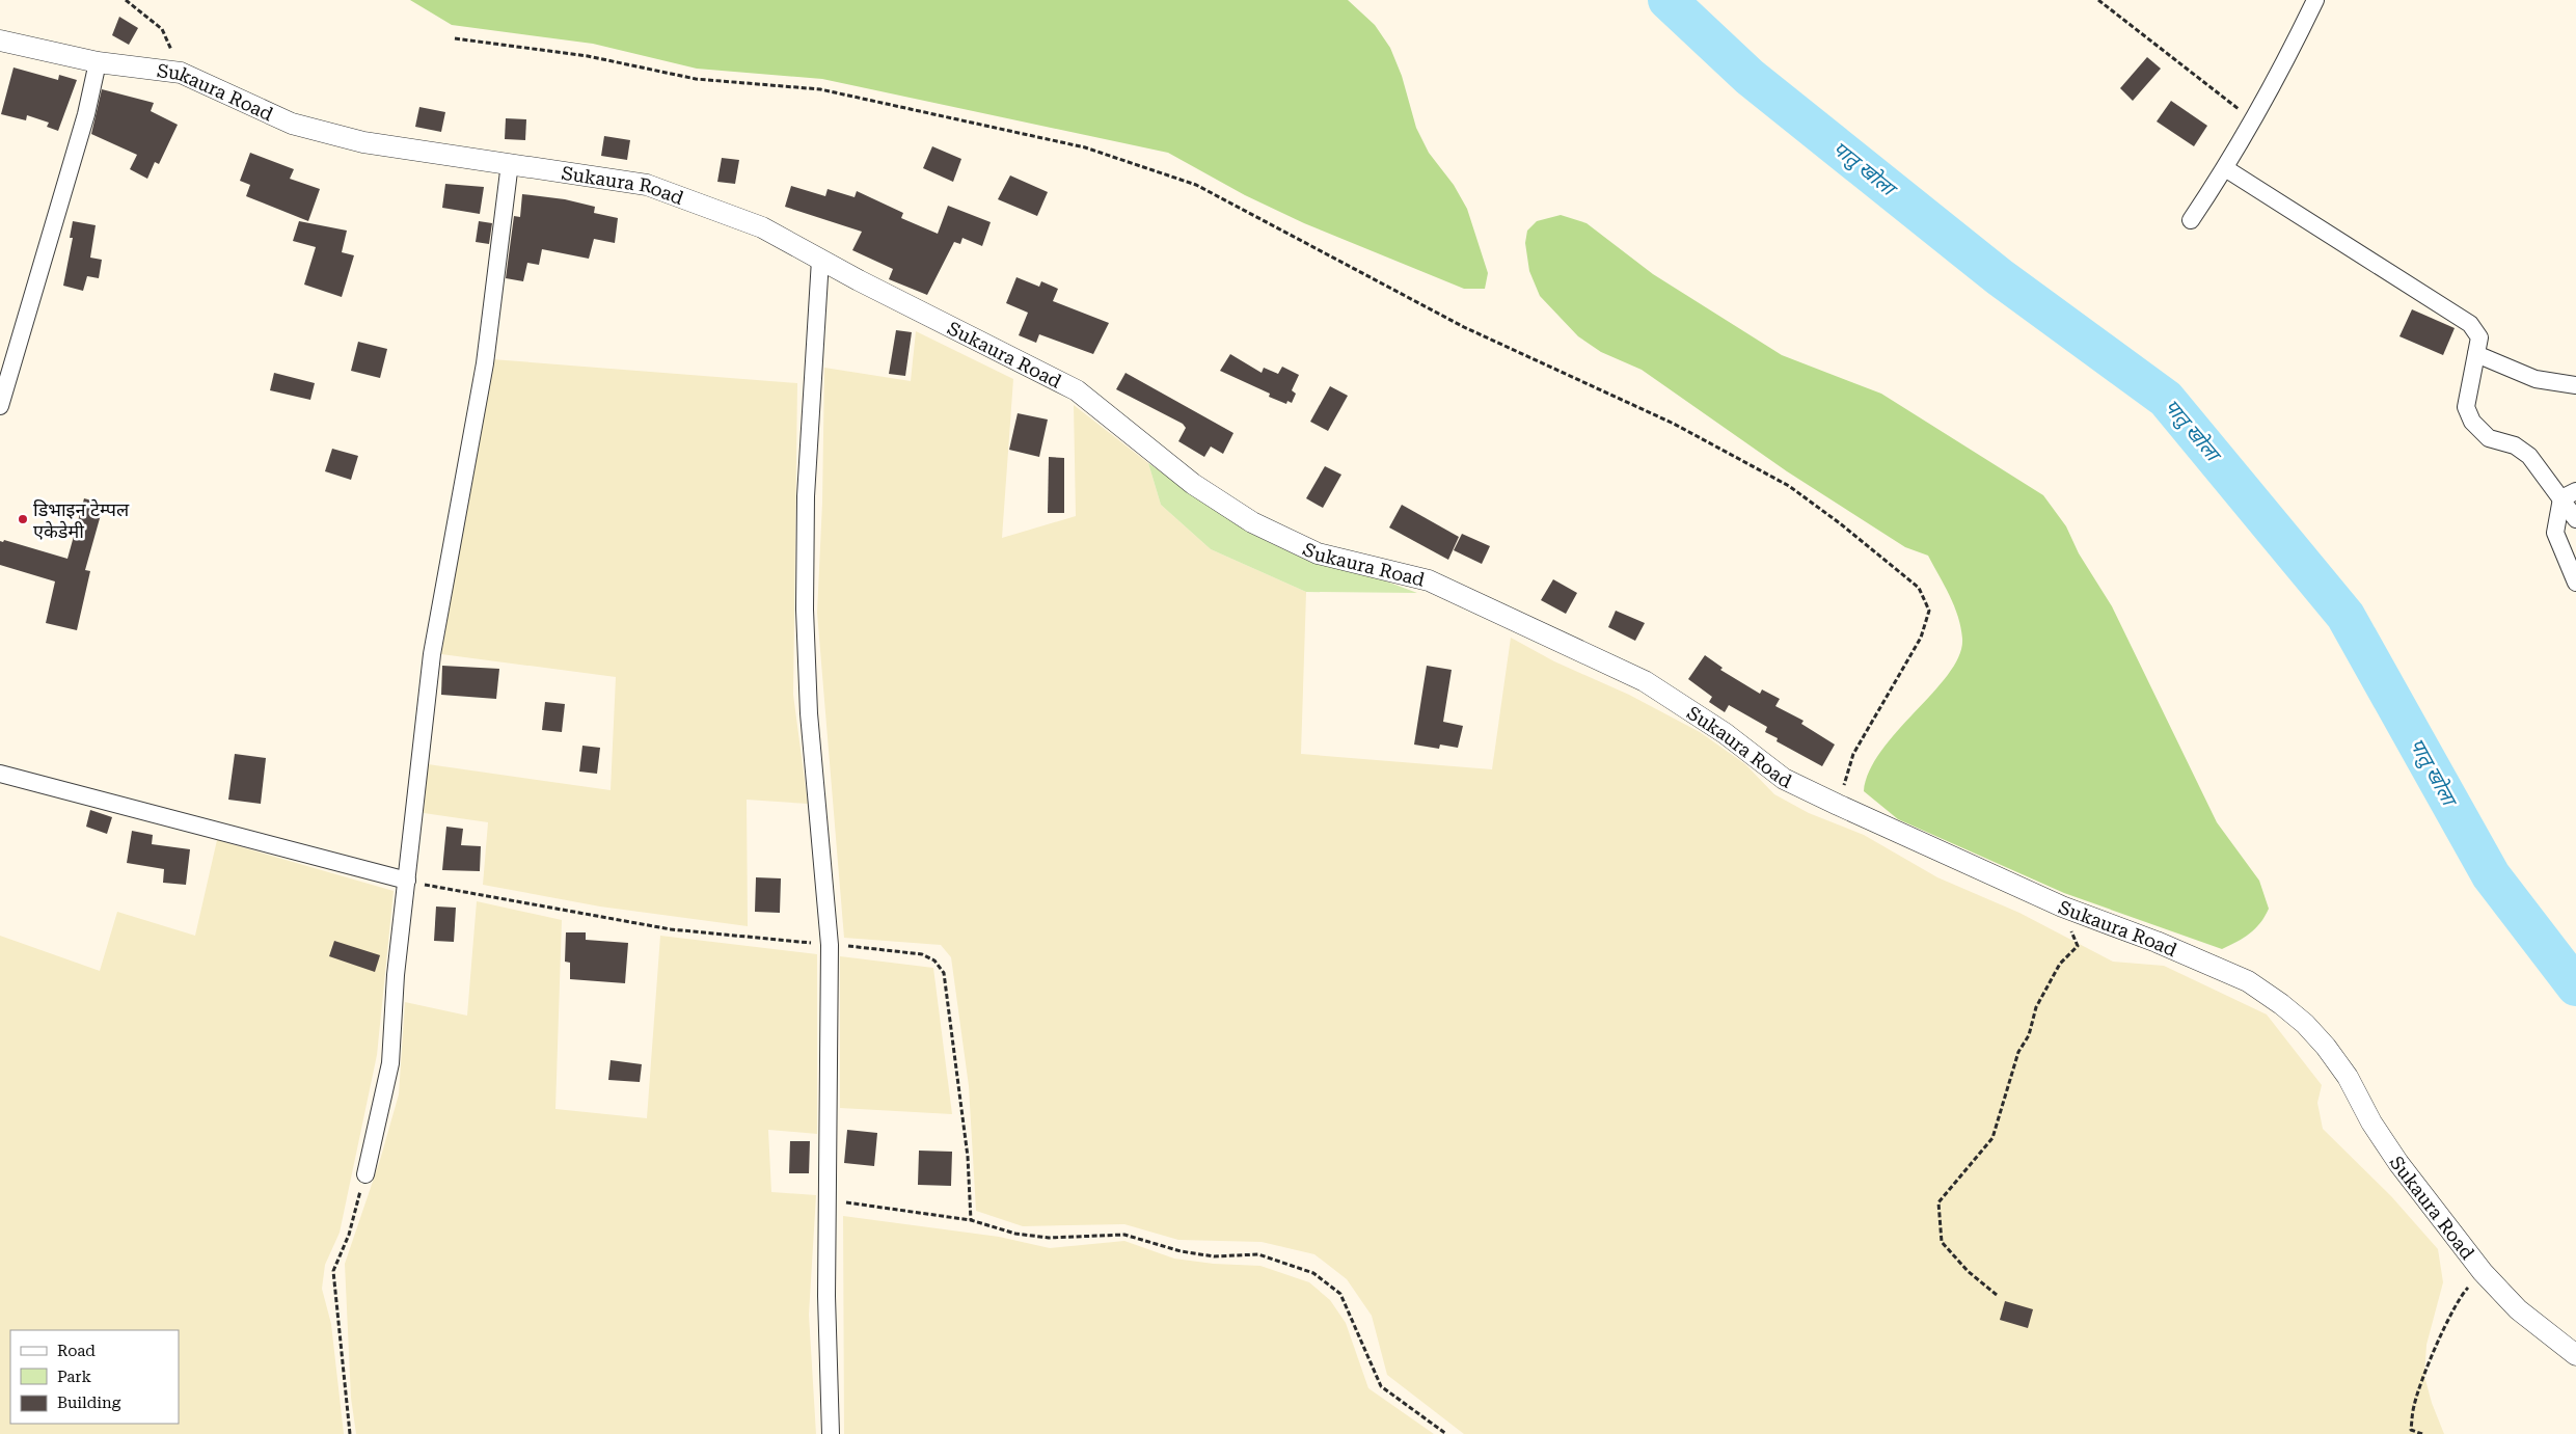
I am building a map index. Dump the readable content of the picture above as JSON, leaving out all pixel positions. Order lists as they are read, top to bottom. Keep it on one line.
{"streets":{"street":["Sukaura Road"]},"water":["पातु खोला"],"places":["डिभाइन टेम्पल एकेडेमी"],"legend":["Road","Park","Building"]}
